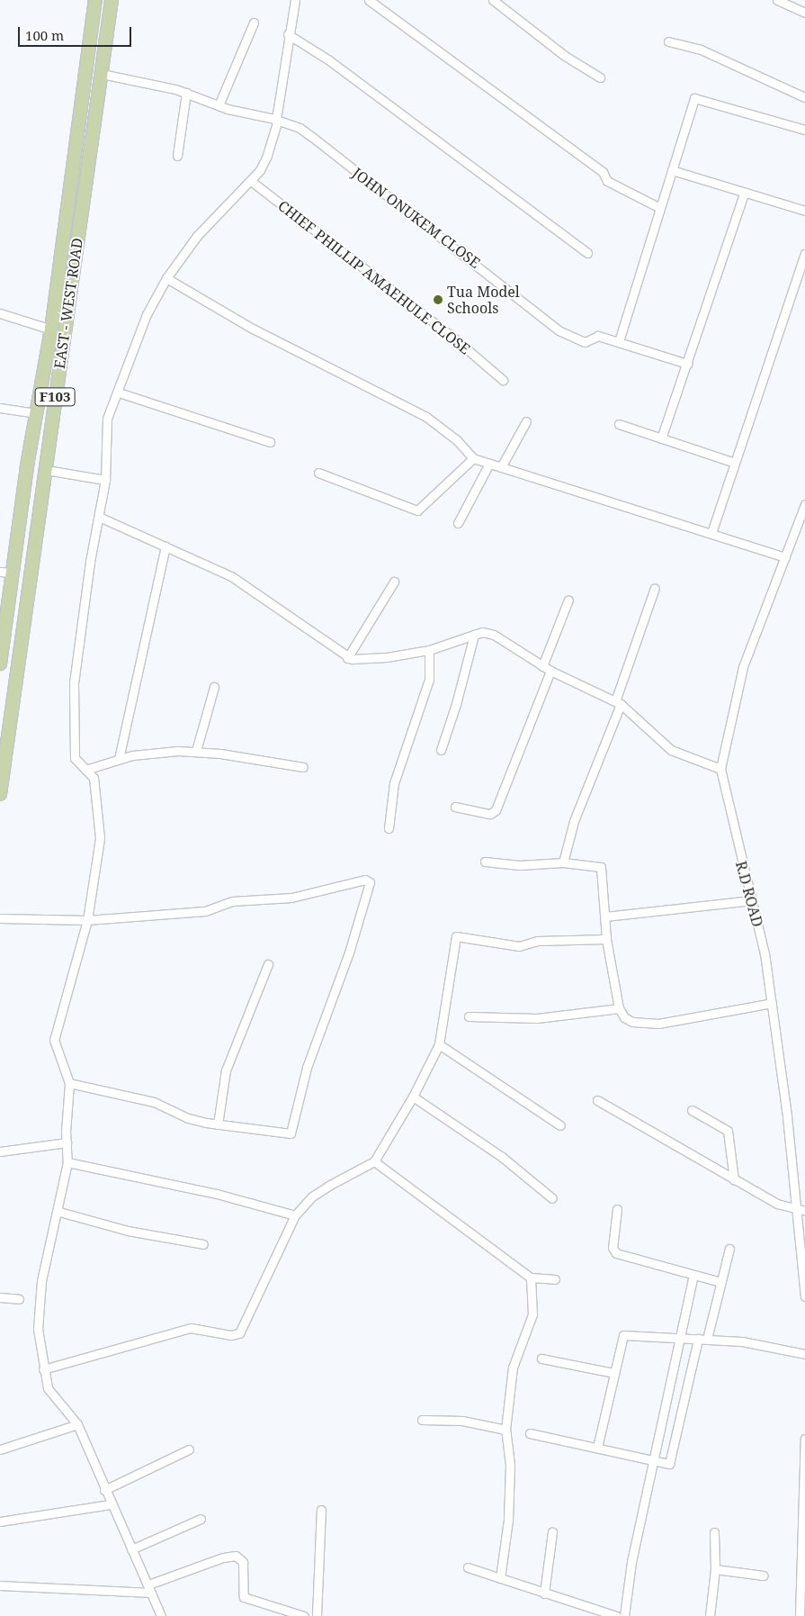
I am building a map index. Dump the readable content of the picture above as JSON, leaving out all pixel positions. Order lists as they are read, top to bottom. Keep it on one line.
{"streets":{"main road":["EAST - WEST ROAD","F103"],"street":["JOHN ONUKEM CLOSE","CHIEF PHILLIP AMAEHULE CLOSE","R.D ROAD"]},"crossings":[["JOHN ONUKEM CLOSE","EAST - WEST ROAD"]],"places":["Tua Model Schools"],"scale_bar":"100 m"}
